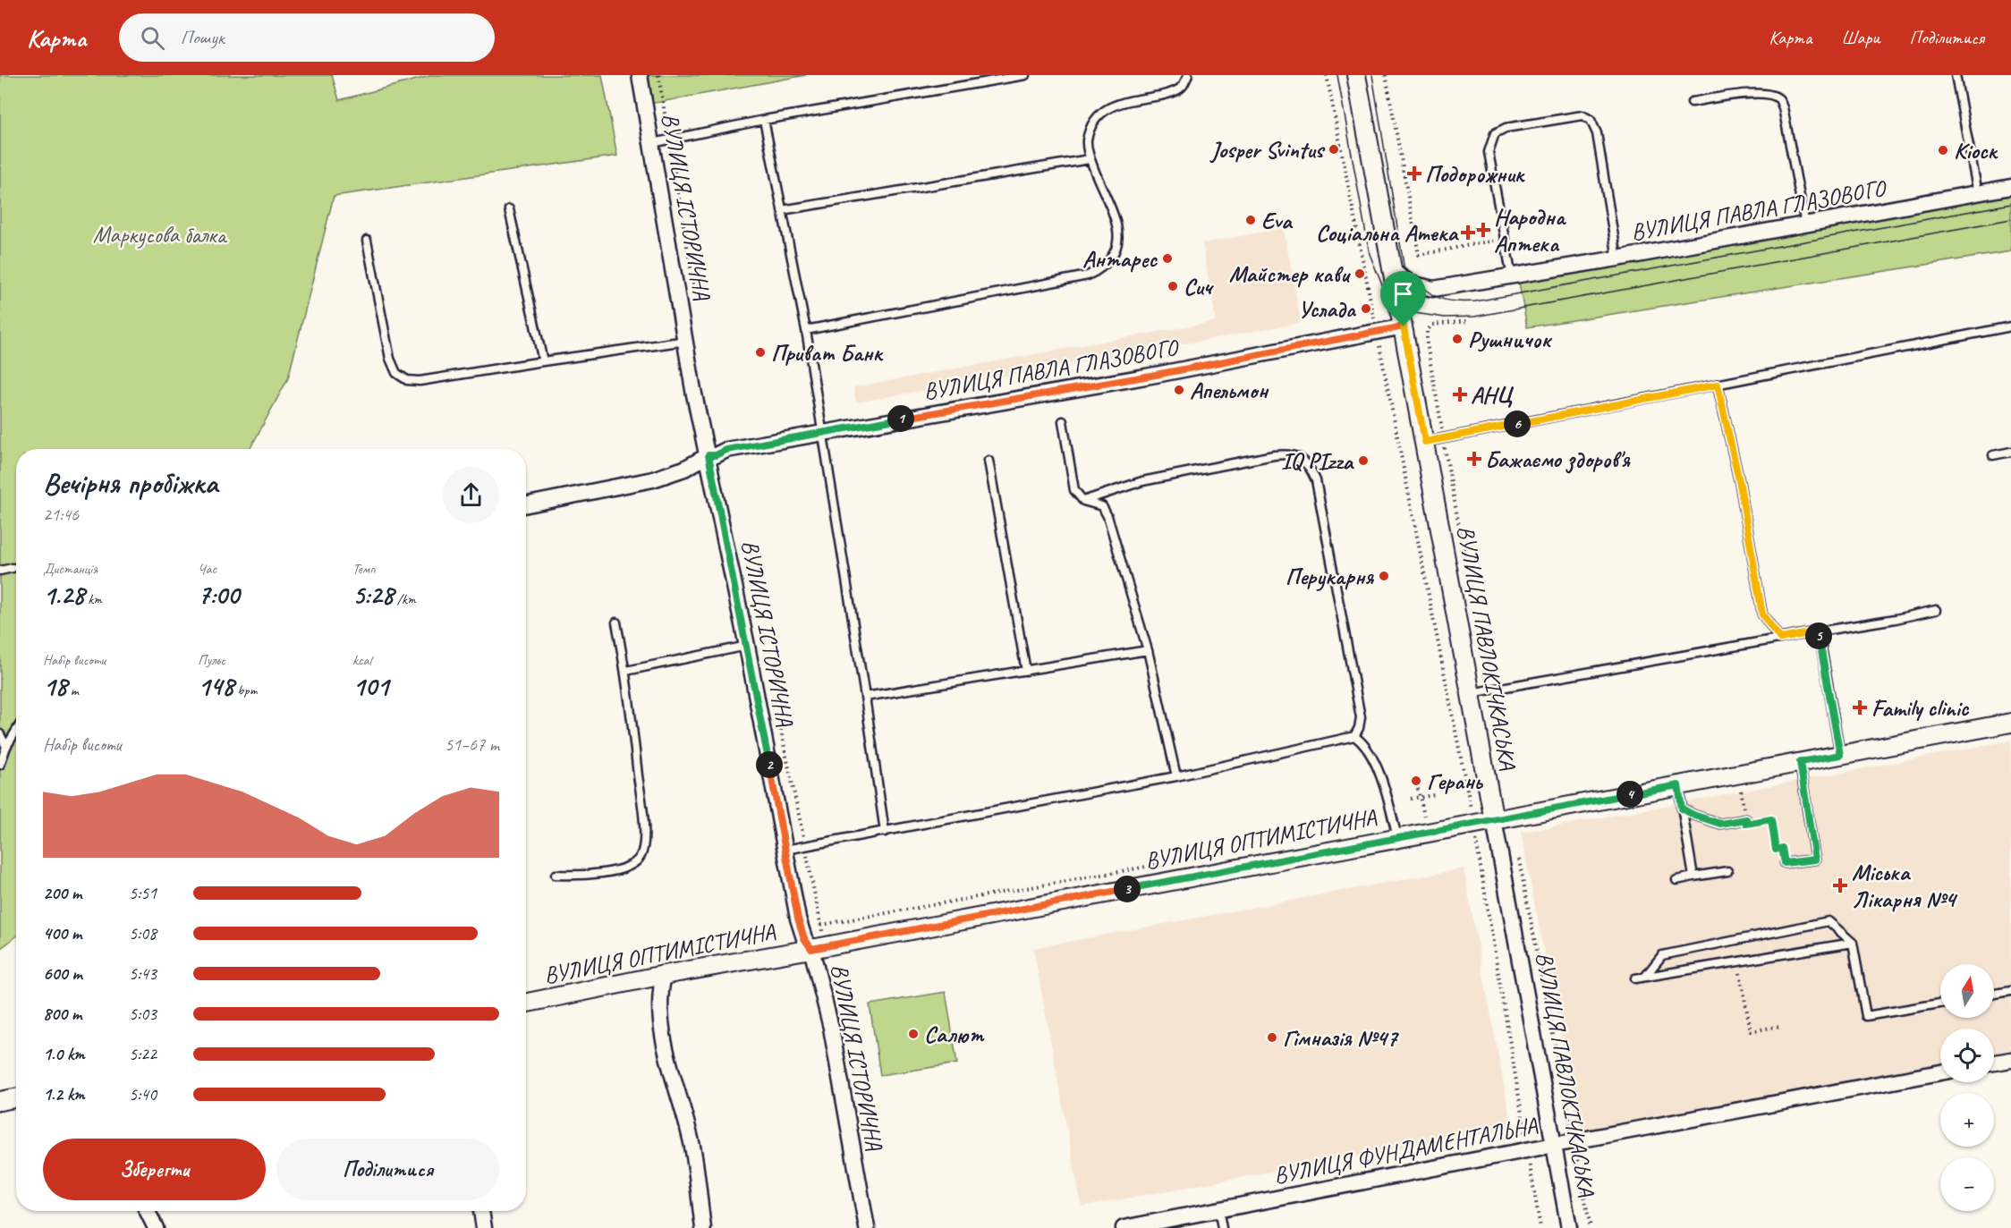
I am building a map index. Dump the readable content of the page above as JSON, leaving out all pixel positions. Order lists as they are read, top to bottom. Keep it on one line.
{"streets":{"street":["ВУЛИЦЯ ІСТОРИЧНА","ВУЛИЦЯ ПАВЛА ГЛАЗОВОГО","ВУЛИЦЯ ПАВЛОКІЧКАСЬКА","ВУЛИЦЯ ОПТИМІСТИЧНА","ВУЛИЦЯ ФУНДАМЕНТАЛЬНА"]},"crossings":[["ВУЛИЦЯ ІСТОРИЧНА","ВУЛИЦЯ ПАВЛА ГЛАЗОВОГО"],["ВУЛИЦЯ ІСТОРИЧНА","ВУЛИЦЯ ОПТИМІСТИЧНА"],["ВУЛИЦЯ ПАВЛА ГЛАЗОВОГО","ВУЛИЦЯ ПАВЛОКІЧКАСЬКА"],["ВУЛИЦЯ ПАВЛОКІЧКАСЬКА","ВУЛИЦЯ ОПТИМІСТИЧНА"],["ВУЛИЦЯ ПАВЛОКІЧКАСЬКА","ВУЛИЦЯ ФУНДАМЕНТАЛЬНА"]],"parks":["Маркусова балка"],"places":{"other":["Josper Svintus","Кіоск","Eva","Антарес","Майстер кави","Сич","Услада","Рушничок","Приват Банк","Апельмон","IQ PIzza","Перукарня","Герань","Салют","Гімназія №47"],"health":["Подорожник","Народна Аптека","Соціальна Атека","АНЦ","Бажаємо здоров'я","Family clinic","Міська Лікарня №4"]},"north":"top","page":{"header":"Карта","search":"Пошук","nav":["Карта","Шари","Поділитися"],"pins":["1","6","5","2","4","3"],"heading":["Вечірня пробіжка","21:46"],"stats":[["Дистанція","1.28 km"],["Час","7:00"],["Темп","5:28 /km"],["Набір висоти","18 m"],["Пульс","148 bpm"],["kcal","101"]],"chart":["Набір висоти","51–67 m"],"list":[{"name":"200 m","note":"5:51"},{"name":"400 m","note":"5:08"},{"name":"600 m","note":"5:43"},{"name":"800 m","note":"5:03"},{"name":"1.0 km","note":"5:22"},{"name":"1.2 km","note":"5:40"}],"map_buttons":["+","−"],"buttons":["Зберегти","Поділитися"]}}
